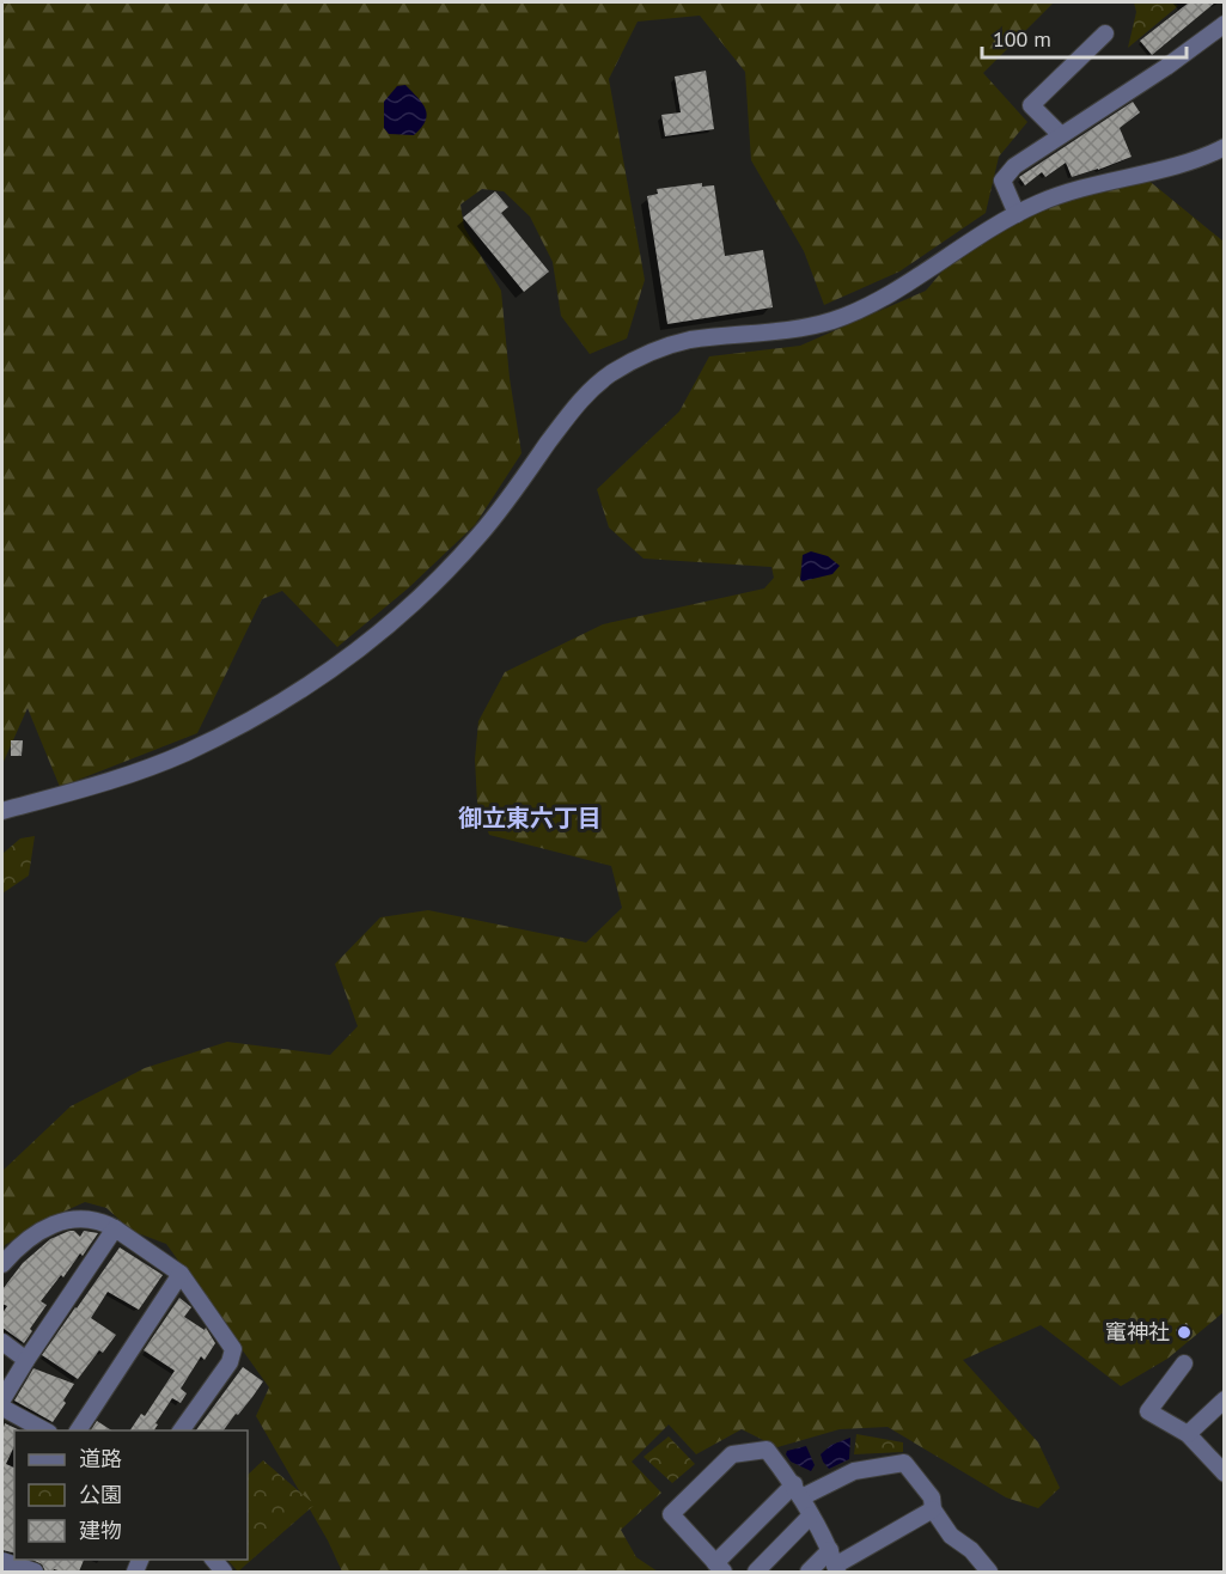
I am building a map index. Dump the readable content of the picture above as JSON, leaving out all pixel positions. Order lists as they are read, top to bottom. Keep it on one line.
{"districts":["御立東六丁目"],"places":["竃神社"],"legend":["道路","公園","建物"],"scale_bar":"100 m"}
